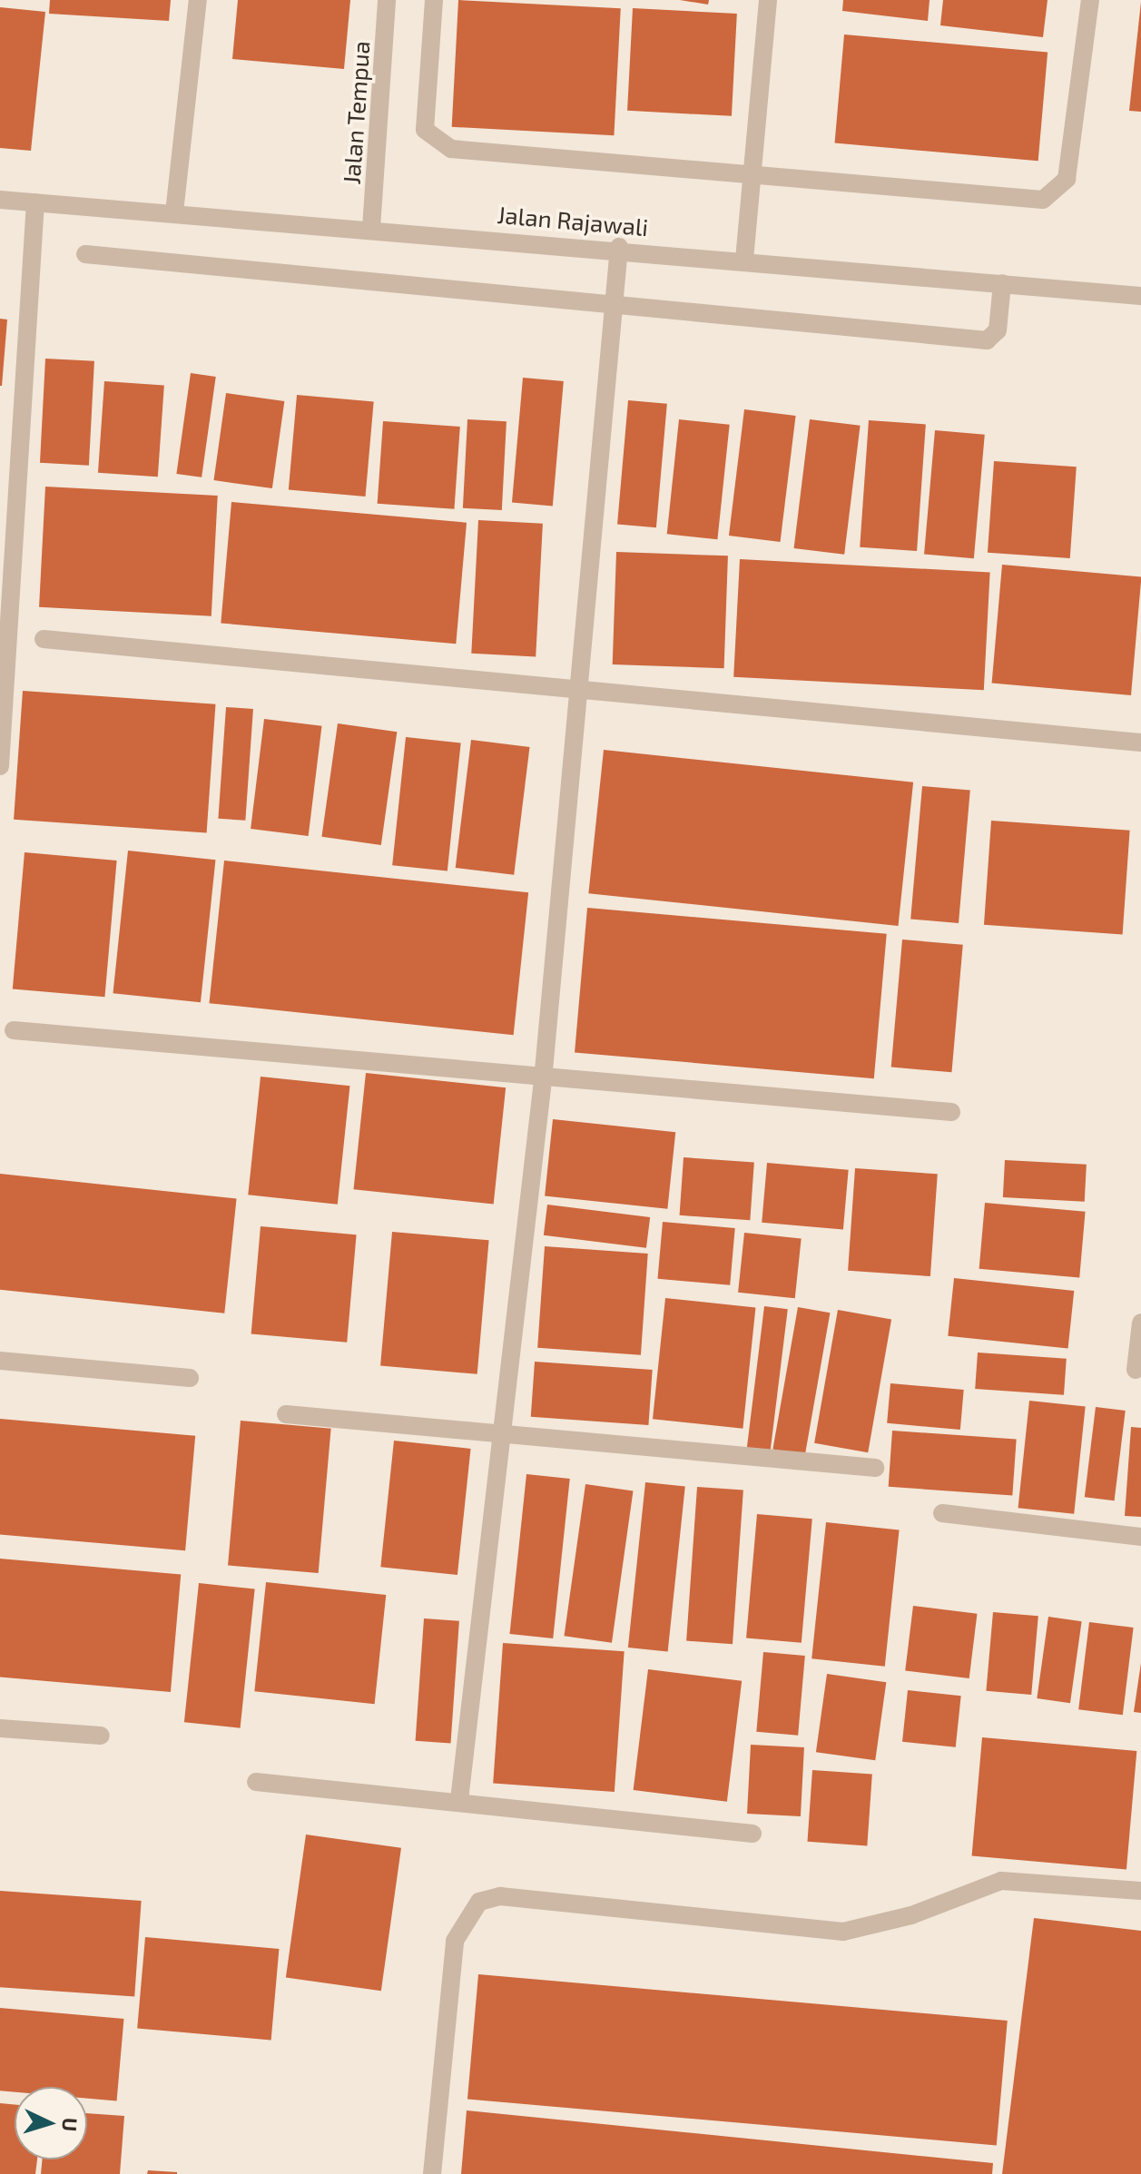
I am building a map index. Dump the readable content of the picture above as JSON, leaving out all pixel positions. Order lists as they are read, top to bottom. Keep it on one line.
{"streets":{"street":["Jalan Tempua","Jalan Rajawali"]},"crossings":[["Jalan Tempua","Jalan Rajawali"]],"north":"right"}
